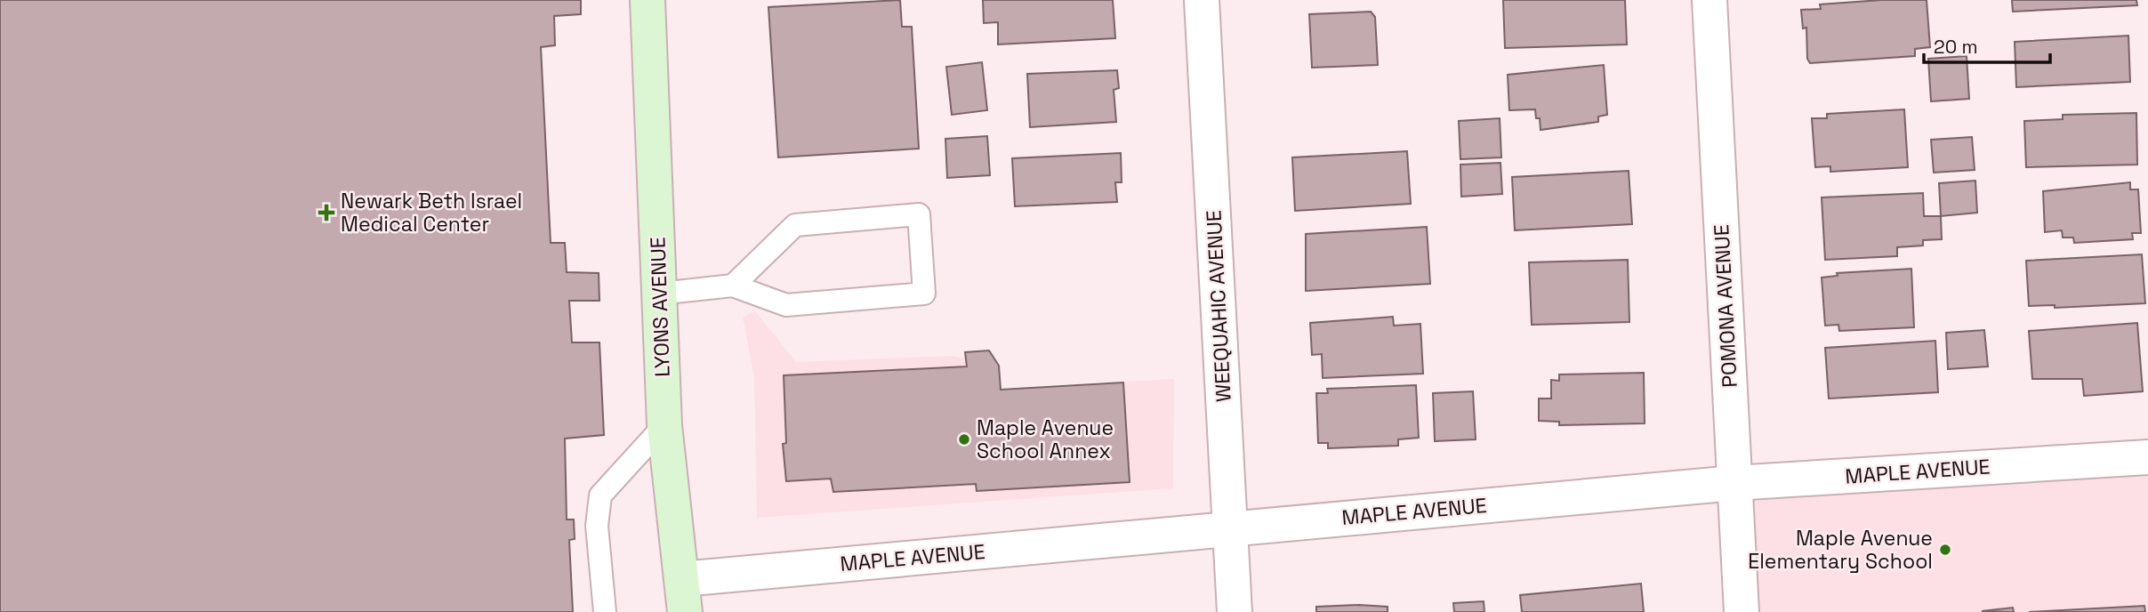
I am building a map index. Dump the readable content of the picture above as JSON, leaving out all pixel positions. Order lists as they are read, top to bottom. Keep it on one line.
{"streets":{"main road":["LYONS AVENUE"],"street":["WEEQUAHIC AVENUE","POMONA AVENUE","MAPLE AVENUE"]},"crossings":[["WEEQUAHIC AVENUE","MAPLE AVENUE"],["POMONA AVENUE","MAPLE AVENUE"],["LYONS AVENUE","MAPLE AVENUE"]],"places":{"health":["Newark Beth Israel Medical Center"],"other":["Maple Avenue School Annex","Maple Avenue Elementary School"]},"scale_bar":"20 m"}
